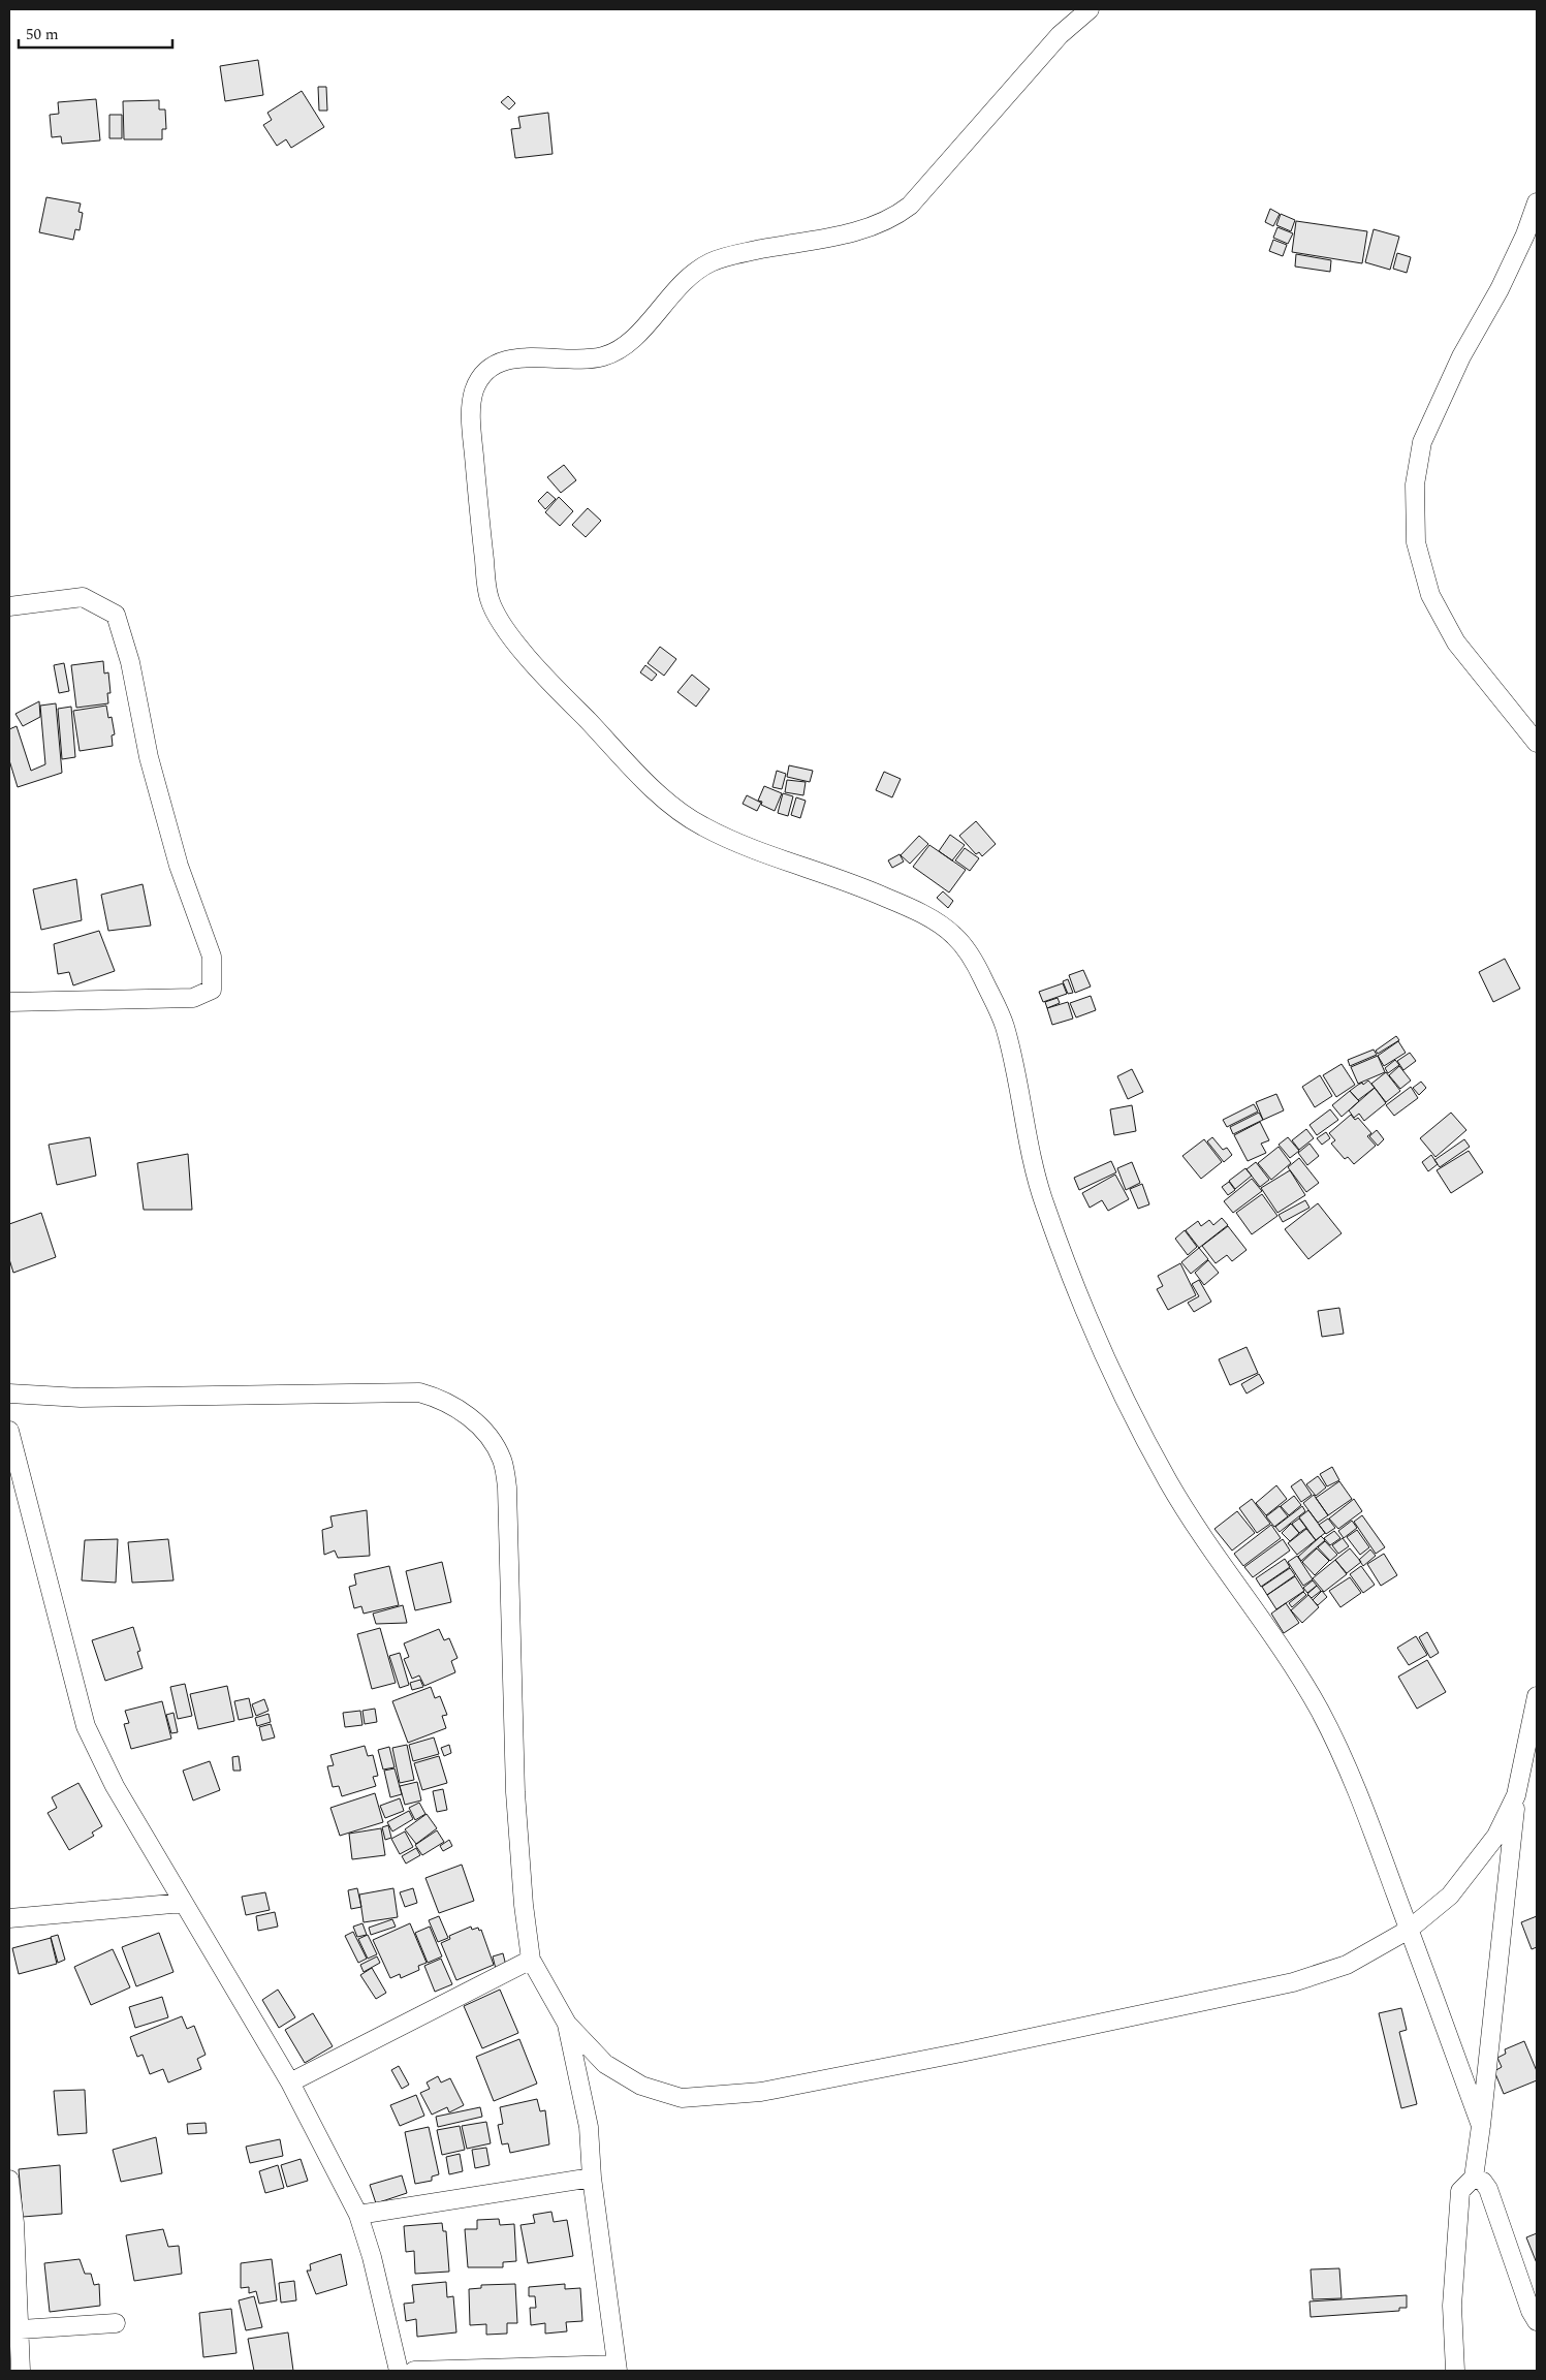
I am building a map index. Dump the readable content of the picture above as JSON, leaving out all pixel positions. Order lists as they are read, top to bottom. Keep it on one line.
{"scale_bar":"50 m"}
